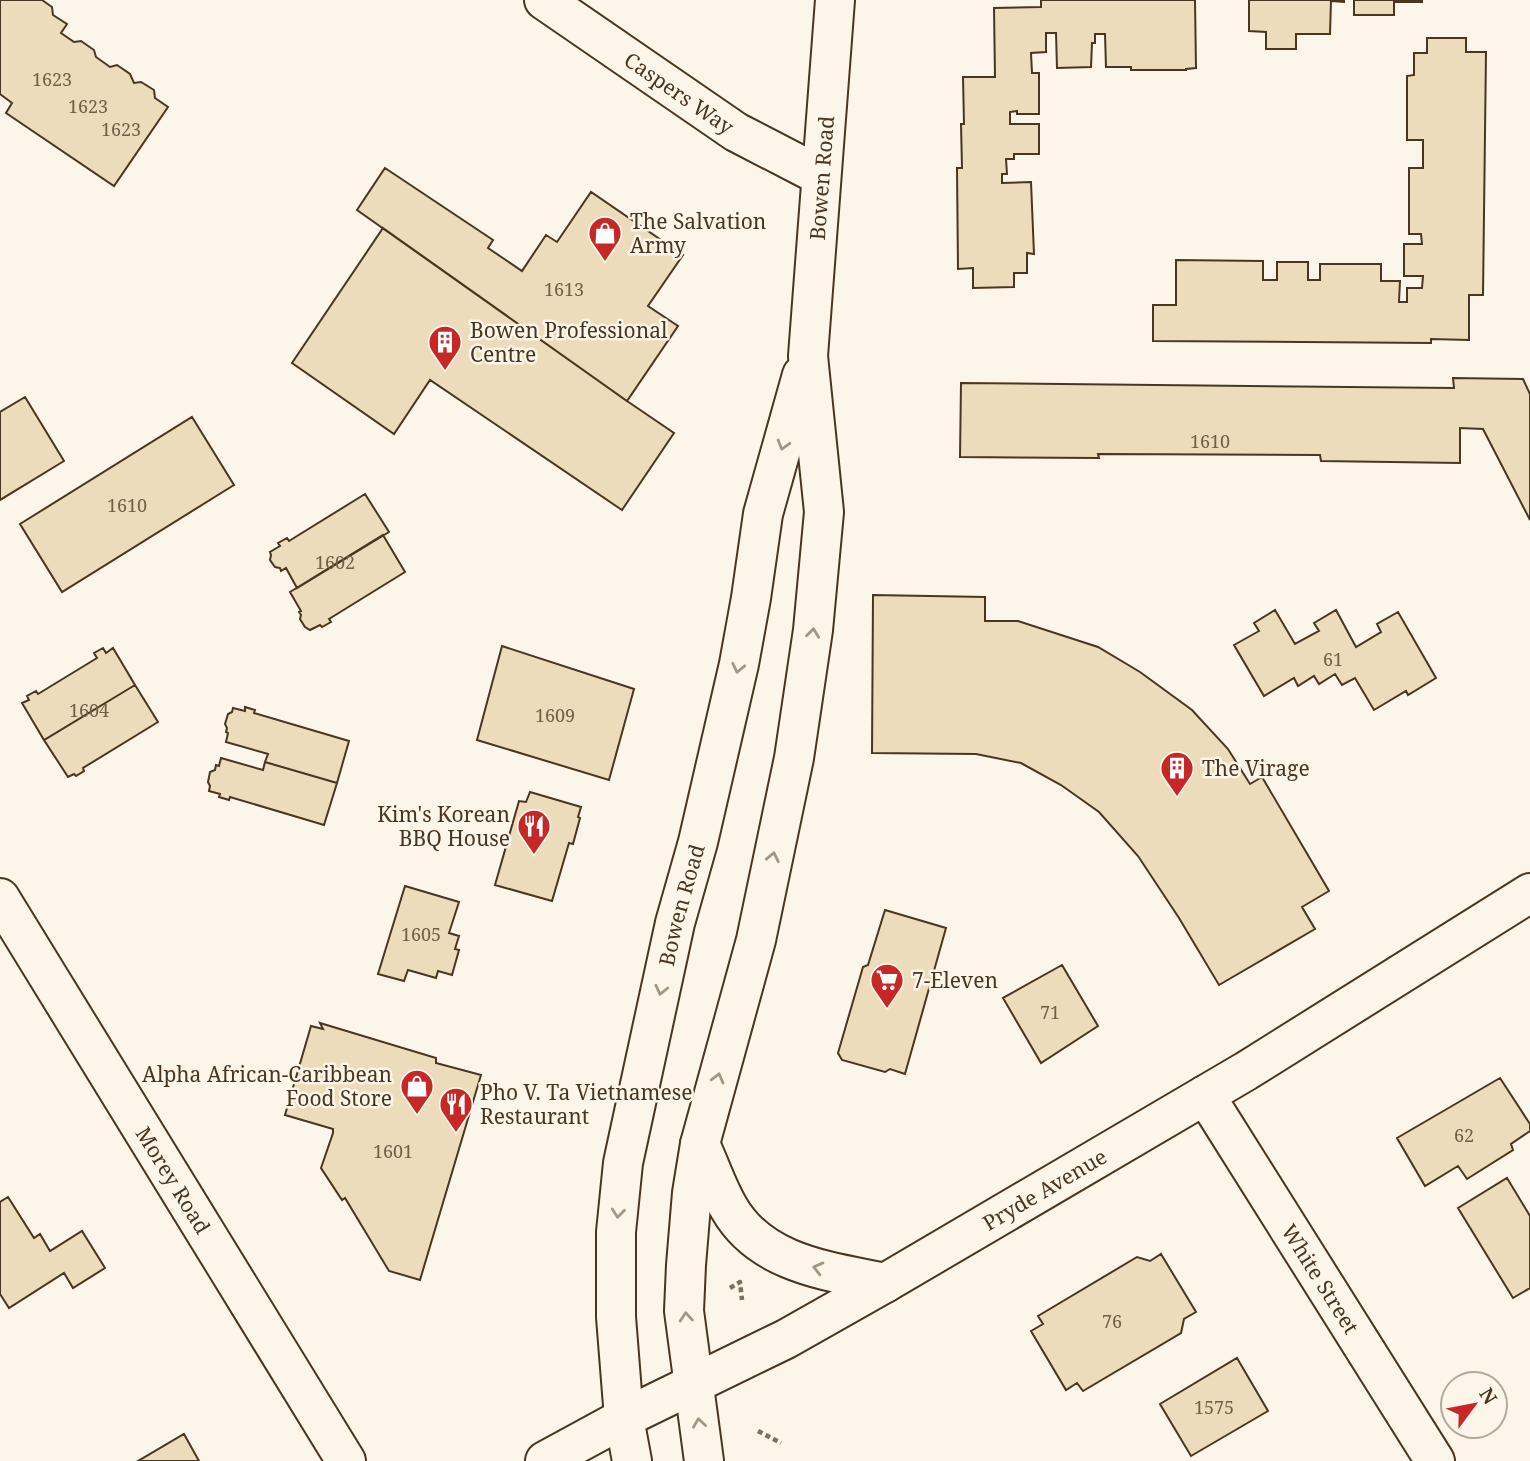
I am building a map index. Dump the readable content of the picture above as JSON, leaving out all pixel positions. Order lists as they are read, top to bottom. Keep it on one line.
{"streets":{"main road":["Caspers Way","Bowen Road","Morey Road","Pryde Avenue","White Street"]},"crossings":[["Caspers Way","Bowen Road"],["Bowen Road","Pryde Avenue"],["Pryde Avenue","White Street"]],"places":{"shop":["The Salvation Army","Alpha African-Caribbean Food Store"],"building":["Bowen Professional Centre","The Virage"],"restaurant":["Kim's Korean BBQ House","Pho V. Ta Vietnamese Restaurant"],"supermarket":["7-Eleven"]},"house_numbers":["1623","1623","1623","1613","1610","1610","1602","61","1604","1609","1605","71","62","1601","76","1575"],"north":"top right"}
